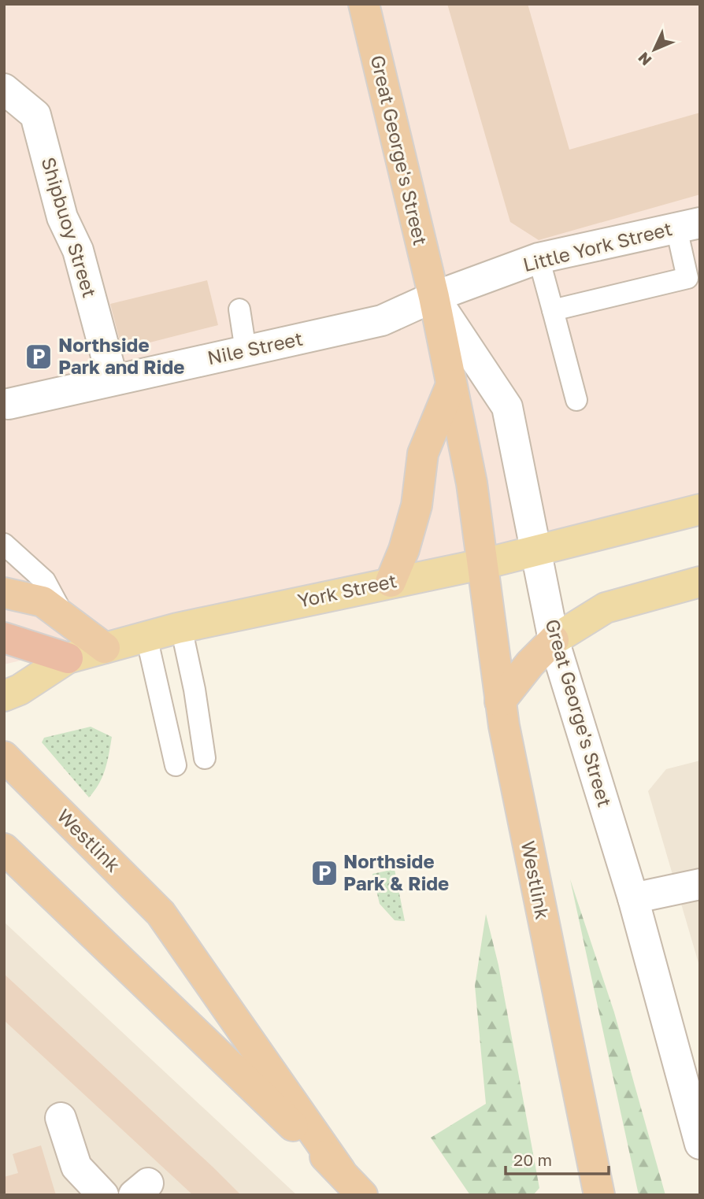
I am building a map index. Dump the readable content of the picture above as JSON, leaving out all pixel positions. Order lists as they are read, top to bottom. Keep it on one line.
{"streets":{"highway":["Great George's Street","Westlink"],"main road":["York Street"],"street":["Shipbuoy Street","Little York Street","Nile Street"]},"crossings":[["Great George's Street","Little York Street"],["Great George's Street","Nile Street"],["Great George's Street","York Street"],["Great George's Street","Westlink"],["Shipbuoy Street","Nile Street"],["Little York Street","Nile Street"],["York Street","Westlink"]],"places":{"parking":["Northside Park and Ride","Northside Park & Ride"]},"scale_bar":"20 m","north":"bottom left"}
